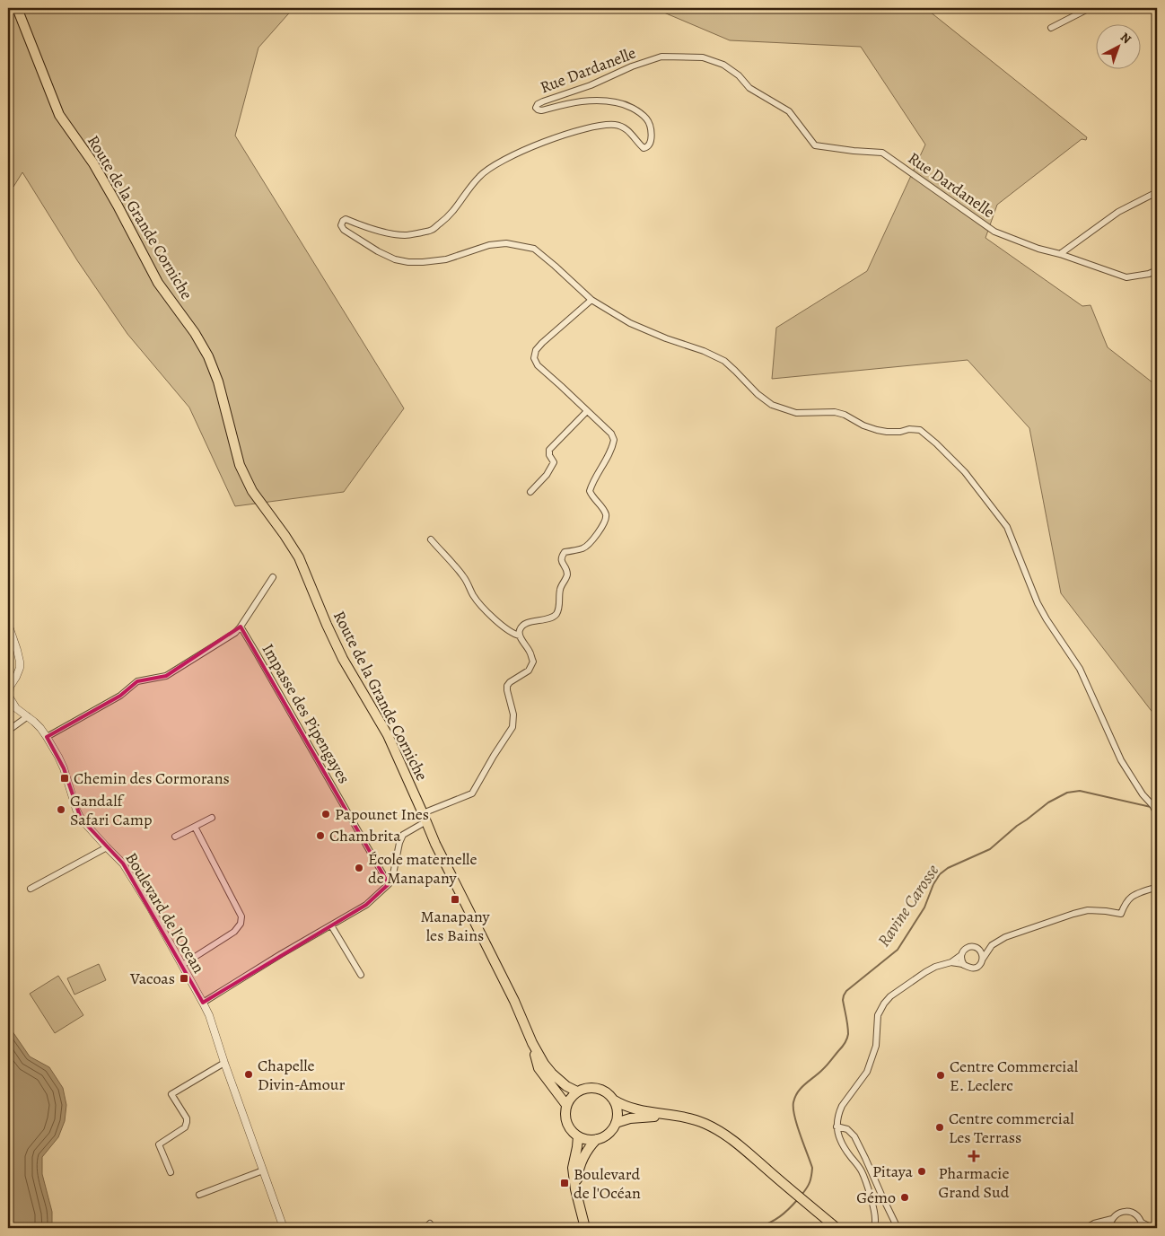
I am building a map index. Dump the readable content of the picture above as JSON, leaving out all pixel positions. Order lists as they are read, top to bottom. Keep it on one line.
{"streets":{"main road":["Route de la Grande Corniche"],"street":["Rue Dardanelle","Impasse des Pipengayes","Boulevard de l'Ocean"]},"water":["Ravine Carosse"],"places":{"transit":["Chemin des Cormorans","Manapany les Bains","Vacoas","Boulevard de l'Océan"],"other":["Gandalf Safari Camp","Papounet Ines","Chambrita","École maternelle de Manapany","Chapelle Divin-Amour","Centre Commercial E. Leclerc","Centre commercial Les Terrass","Pitaya","Gémo"],"health":["Pharmacie Grand Sud"]},"north":"top right"}
